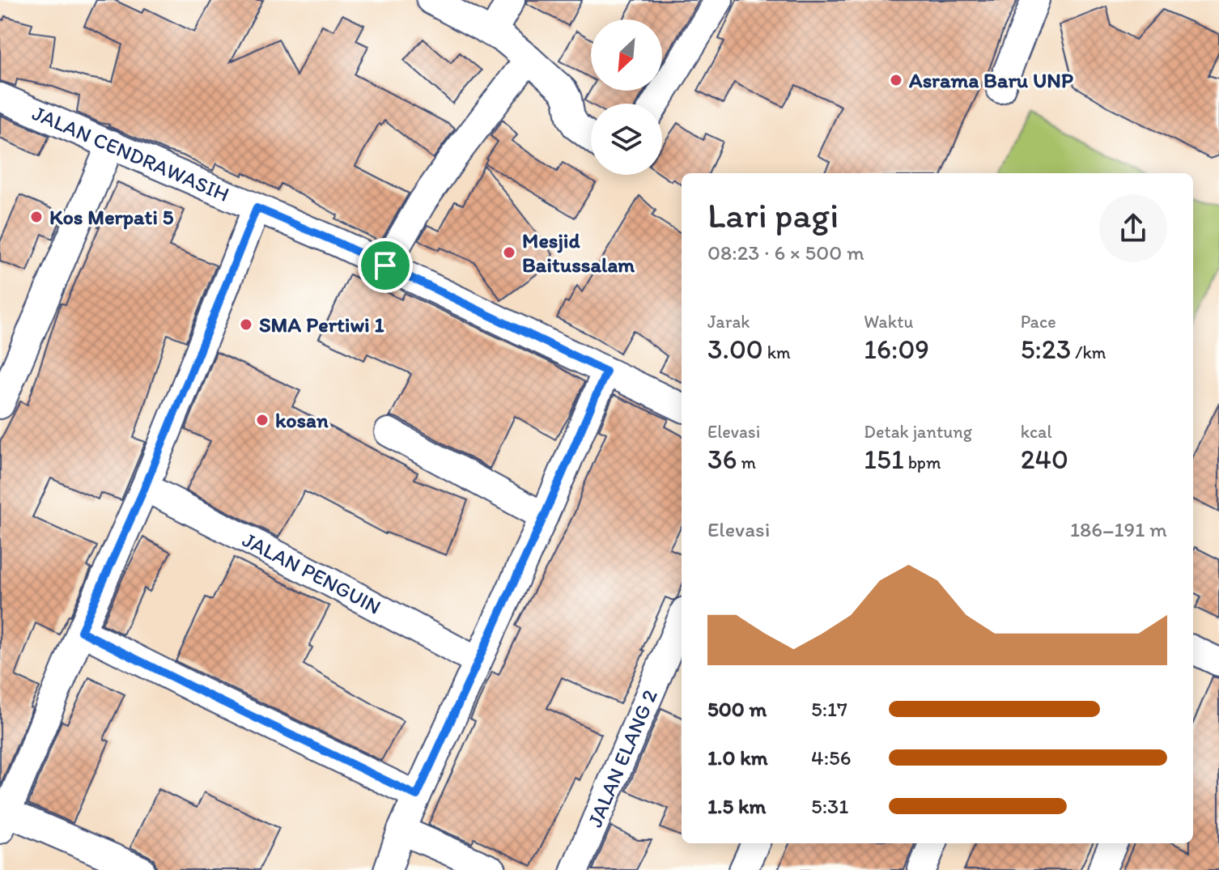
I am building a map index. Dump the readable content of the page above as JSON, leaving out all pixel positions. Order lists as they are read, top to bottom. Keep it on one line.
{"streets":{"street":["JALAN CENDRAWASIH","JALAN PENGUIN","JALAN ELANG 2"]},"places":["Asrama Baru UNP","Kos Merpati 5","Mesjid Baitussalam","SMA Pertiwi 1","kosan"],"north":"bottom left","page":{"heading":["Lari pagi","08:23 · 6 × 500 m"],"stats":[["Jarak","3.00 km"],["Waktu","16:09"],["Pace","5:23 /km"],["Elevasi","36 m"],["Detak jantung","151 bpm"],["kcal","240"]],"chart":["Elevasi","186–191 m"],"list":[{"name":"500 m","note":"5:17"},{"name":"1.0 km","note":"4:56"},{"name":"1.5 km","note":"5:31"}]}}
